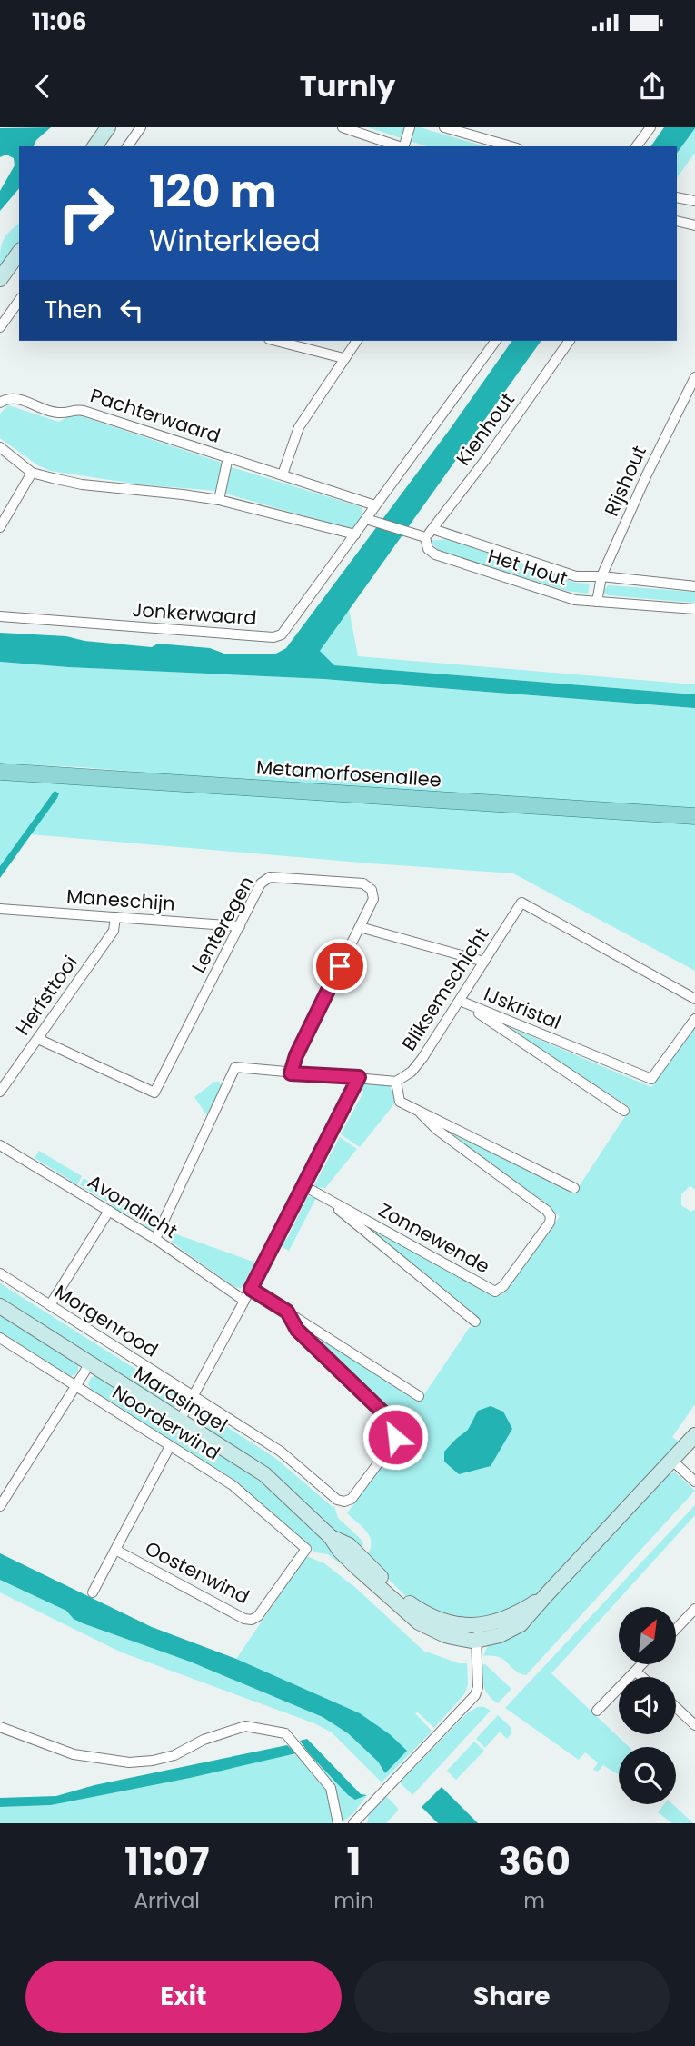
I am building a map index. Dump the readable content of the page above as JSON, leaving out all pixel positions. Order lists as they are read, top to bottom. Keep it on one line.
{"streets":{"main road":["Metamorfosenallee"],"street":["Pachterwaard","Kienhout","Rijshout","Het Hout","Jonkerwaard","Maneschijn","Lenteregen","Bliksemschicht","Herfsttooi","IJskristal","Avondlicht","Zonnewende","Morgenrood","Marasingel","Noorderwind","Oostenwind"]},"crossings":[["Pachterwaard","Jonkerwaard"],["Kienhout","Het Hout"],["Rijshout","Het Hout"],["Het Hout","Jonkerwaard"],["Maneschijn","Lenteregen"],["Maneschijn","Herfsttooi"],["Lenteregen","Herfsttooi"],["Bliksemschicht","IJskristal"],["Bliksemschicht","Zonnewende"],["Noorderwind","Oostenwind"]],"north":"top right","page":{"status":"11:06","header":"Turnly","turn":["120 m","Winterkleed"],"then":"Then","eta":["11:07","Arrival","1","min","360","m"],"buttons":["Exit","Share"]}}
